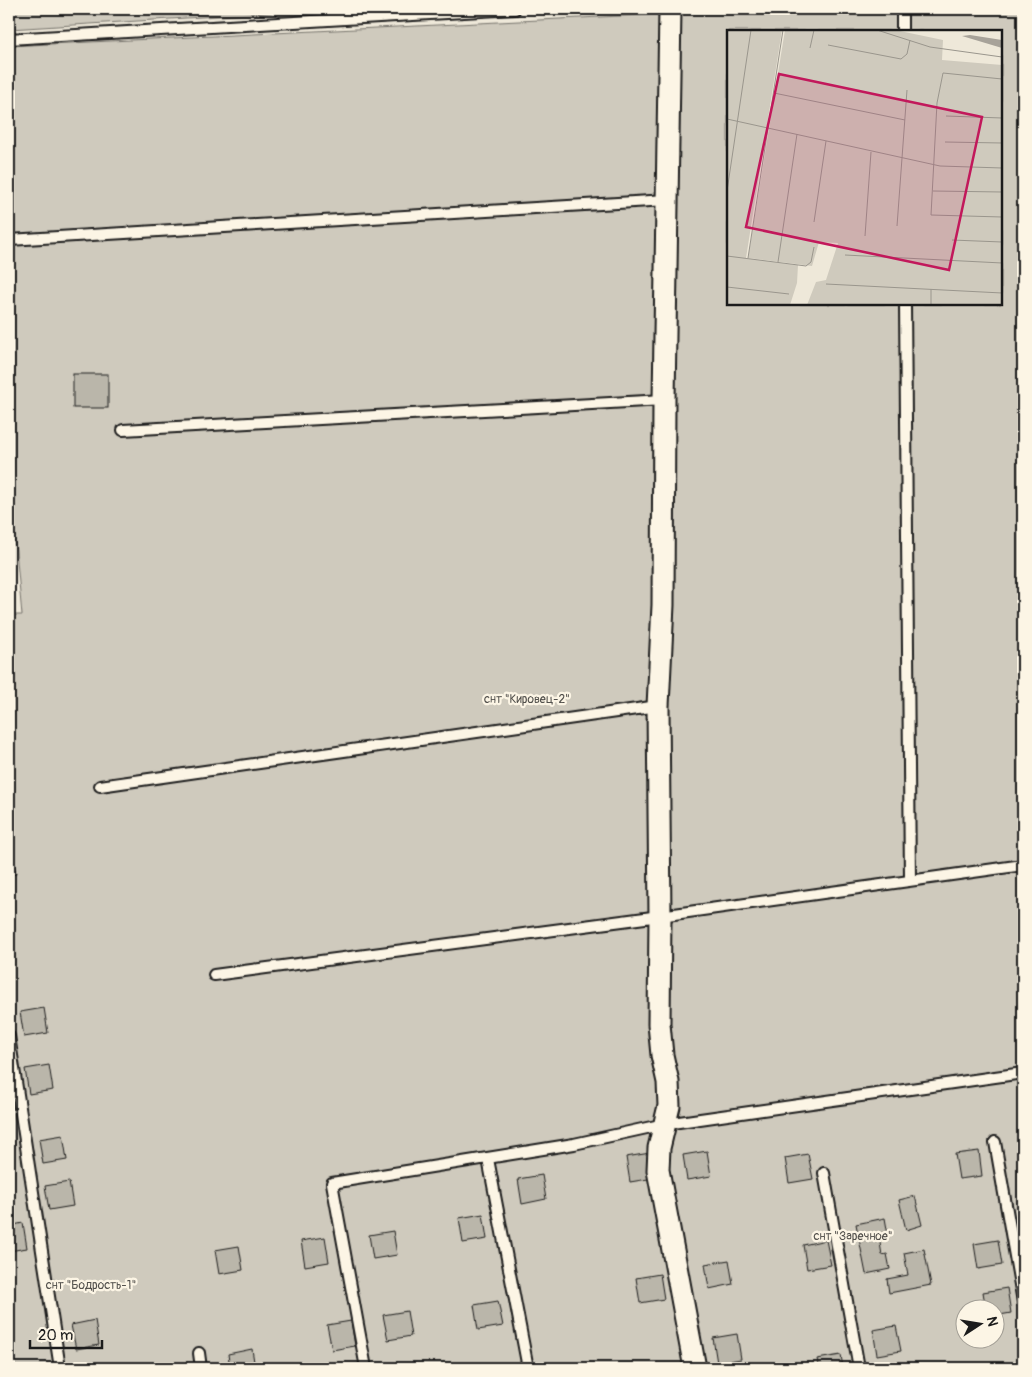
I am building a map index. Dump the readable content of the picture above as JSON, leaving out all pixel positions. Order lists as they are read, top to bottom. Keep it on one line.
{"parks":["снт \"Кировец-2\"","снт \"Заречное\"","снт \"Бодрость-1\""],"scale_bar":"20 m","north":"right"}
